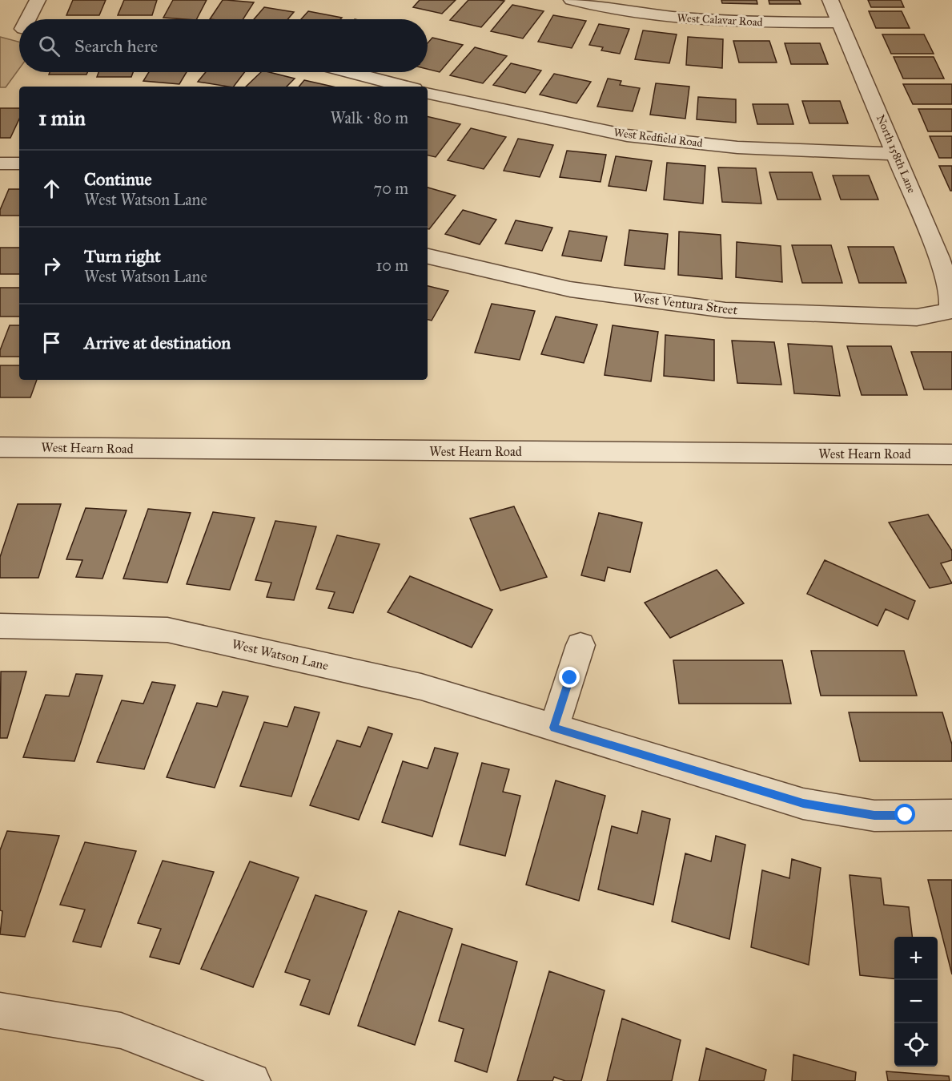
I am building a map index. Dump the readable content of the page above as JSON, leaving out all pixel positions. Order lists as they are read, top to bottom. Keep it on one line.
{"streets":{"street":["West Calavar Road","West Redfield Road","North 158th Lane","West Ventura Street","West Hearn Road","West Watson Lane"]},"crossings":[["West Calavar Road","North 158th Lane"],["West Redfield Road","North 158th Lane"],["North 158th Lane","West Ventura Street"]],"page":{"search":"Search here","heading":["1 min","Walk · 80 m"],"list":[["Continue","West Watson Lane","70 m"],["Turn right","West Watson Lane","10 m"],"Arrive at destination"],"map_buttons":["+","−"]}}
